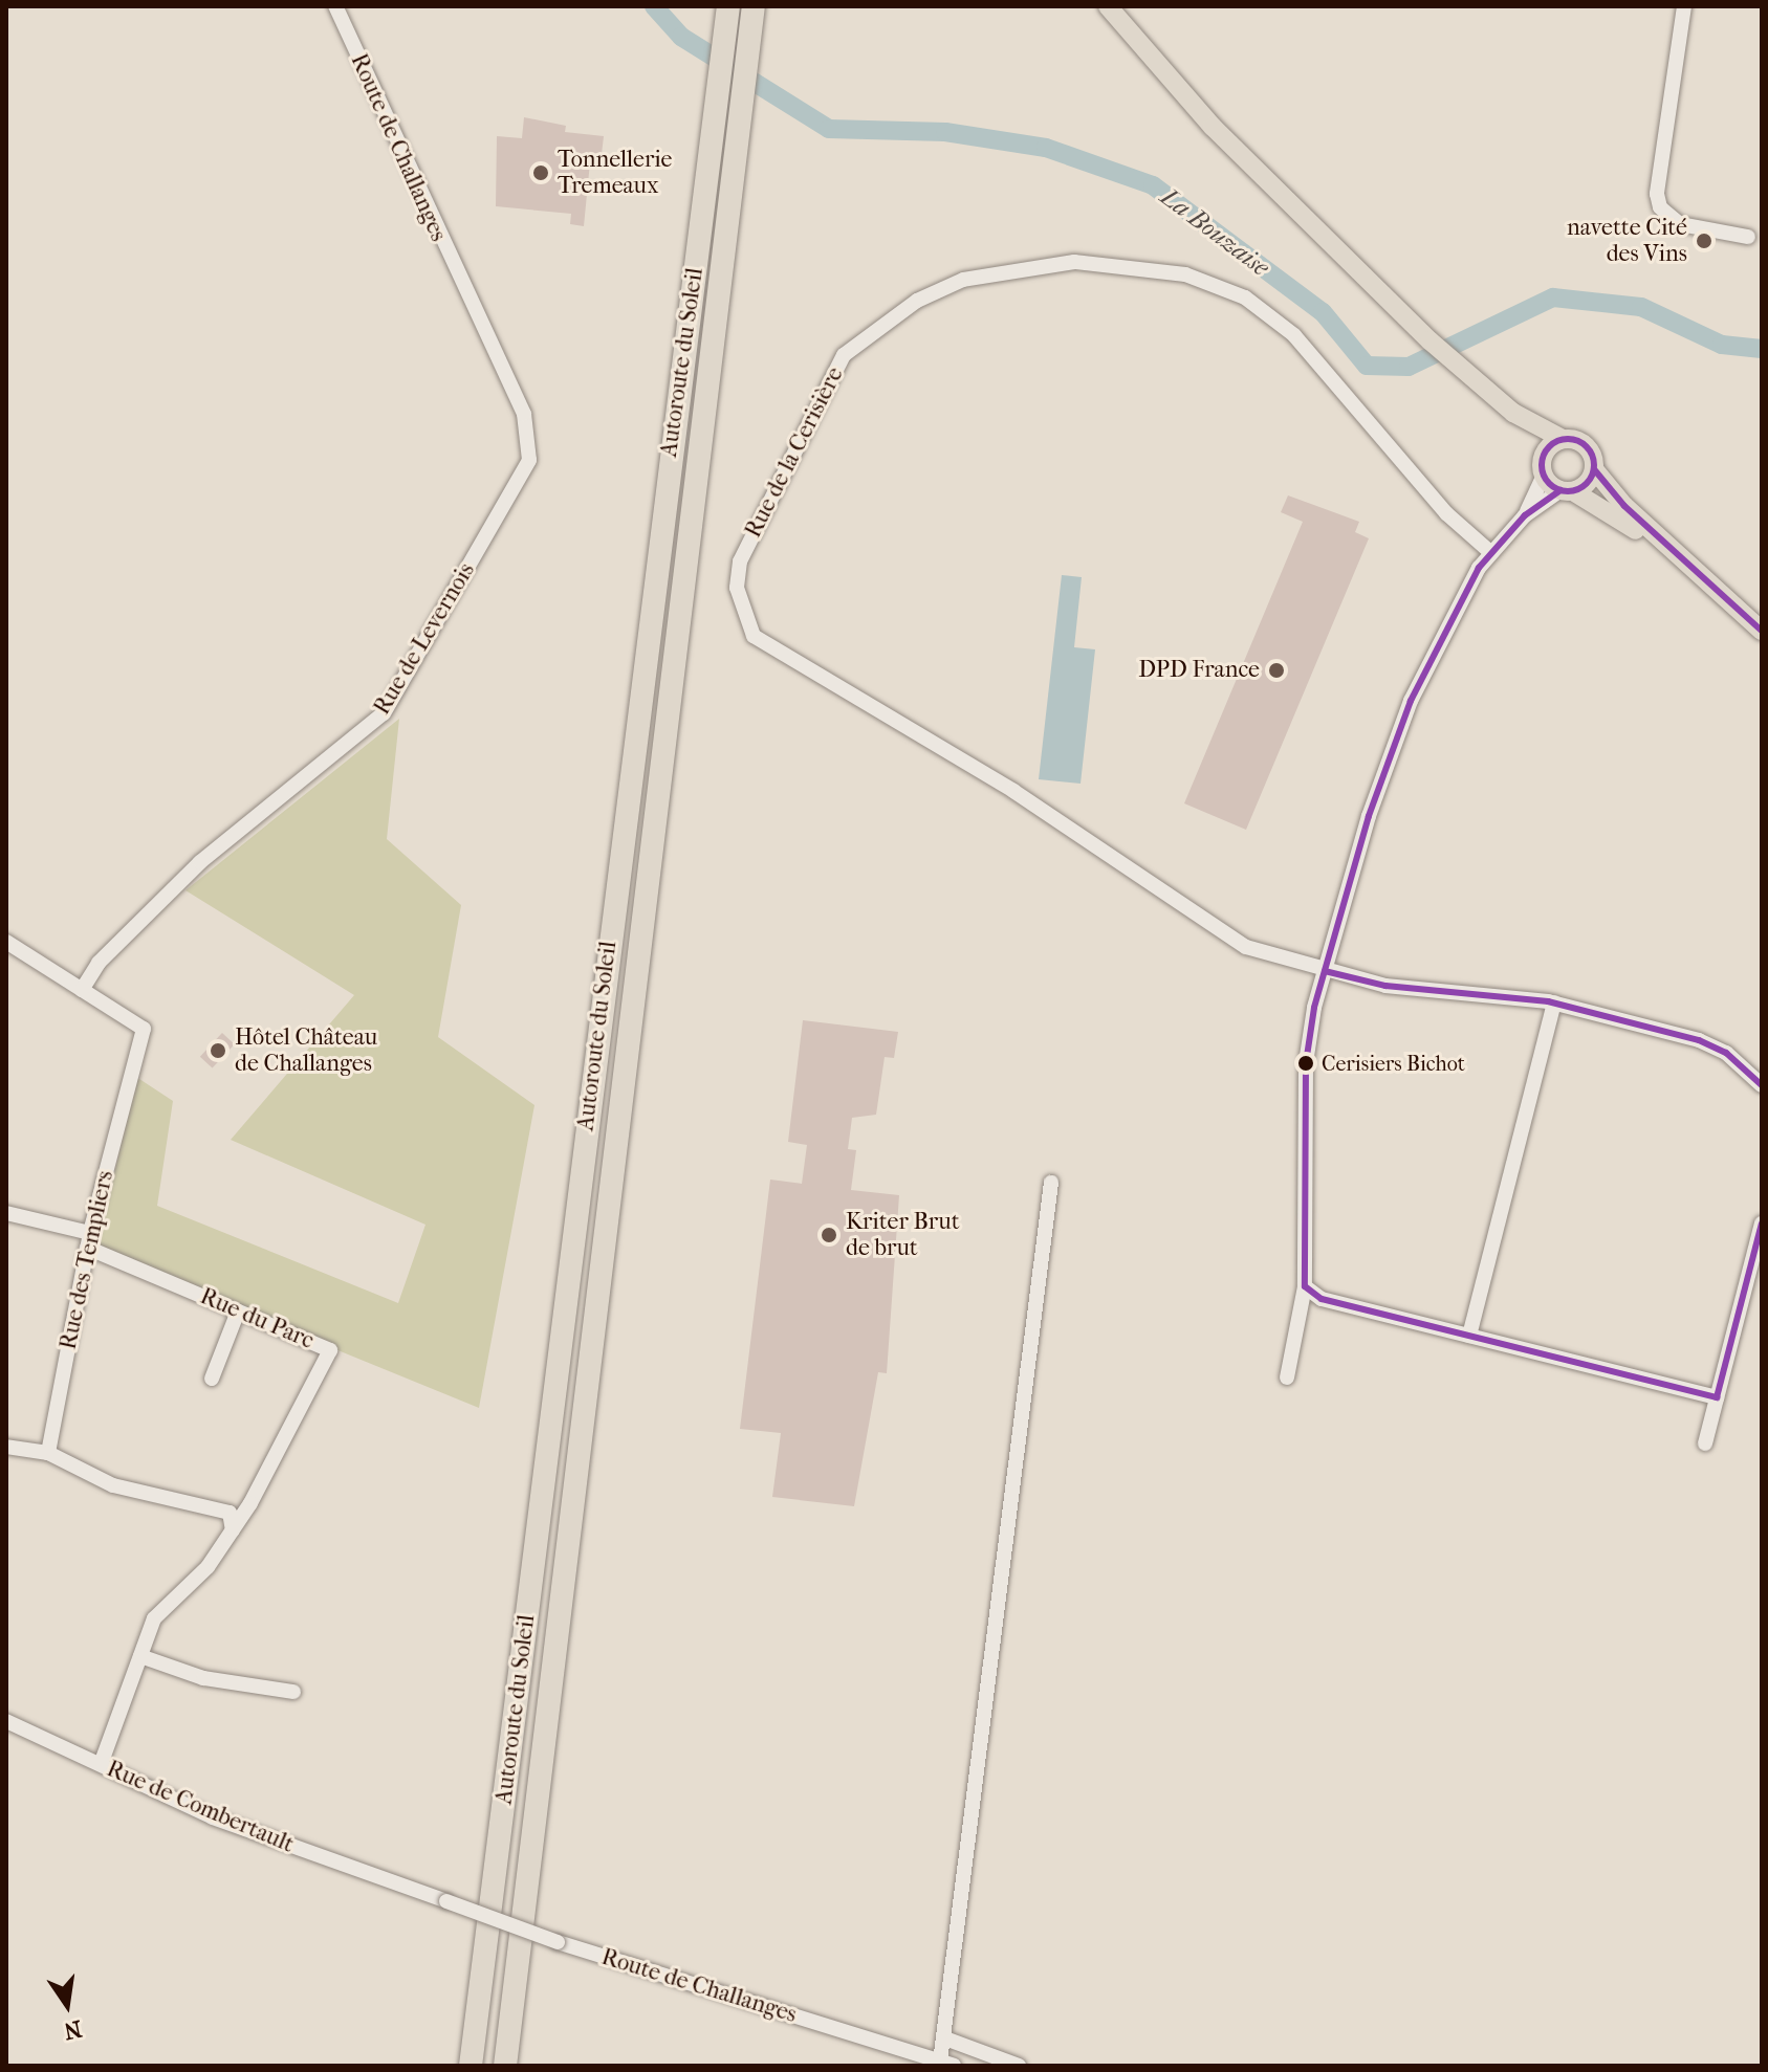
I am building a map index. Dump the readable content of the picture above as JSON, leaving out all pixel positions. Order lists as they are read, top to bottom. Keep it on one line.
{"streets":{"highway":["Autoroute du Soleil"],"street":["Route de Challanges","Rue de la Cerisière","Rue de Levernois","Rue des Templiers","Rue du Parc","Rue de Combertault"]},"crossings":[["Route de Challanges","Rue de Levernois"],["Route de Challanges","Rue de Combertault"],["Rue de Levernois","Rue des Templiers"],["Rue des Templiers","Rue du Parc"]],"water":["La Bouzaise"],"places":["Tonnellerie Tremeaux","navette Cité des Vins","DPD France","Hôtel Château de Challanges","Cerisiers Bichot","Kriter Brut de brut"],"north":"bottom"}
